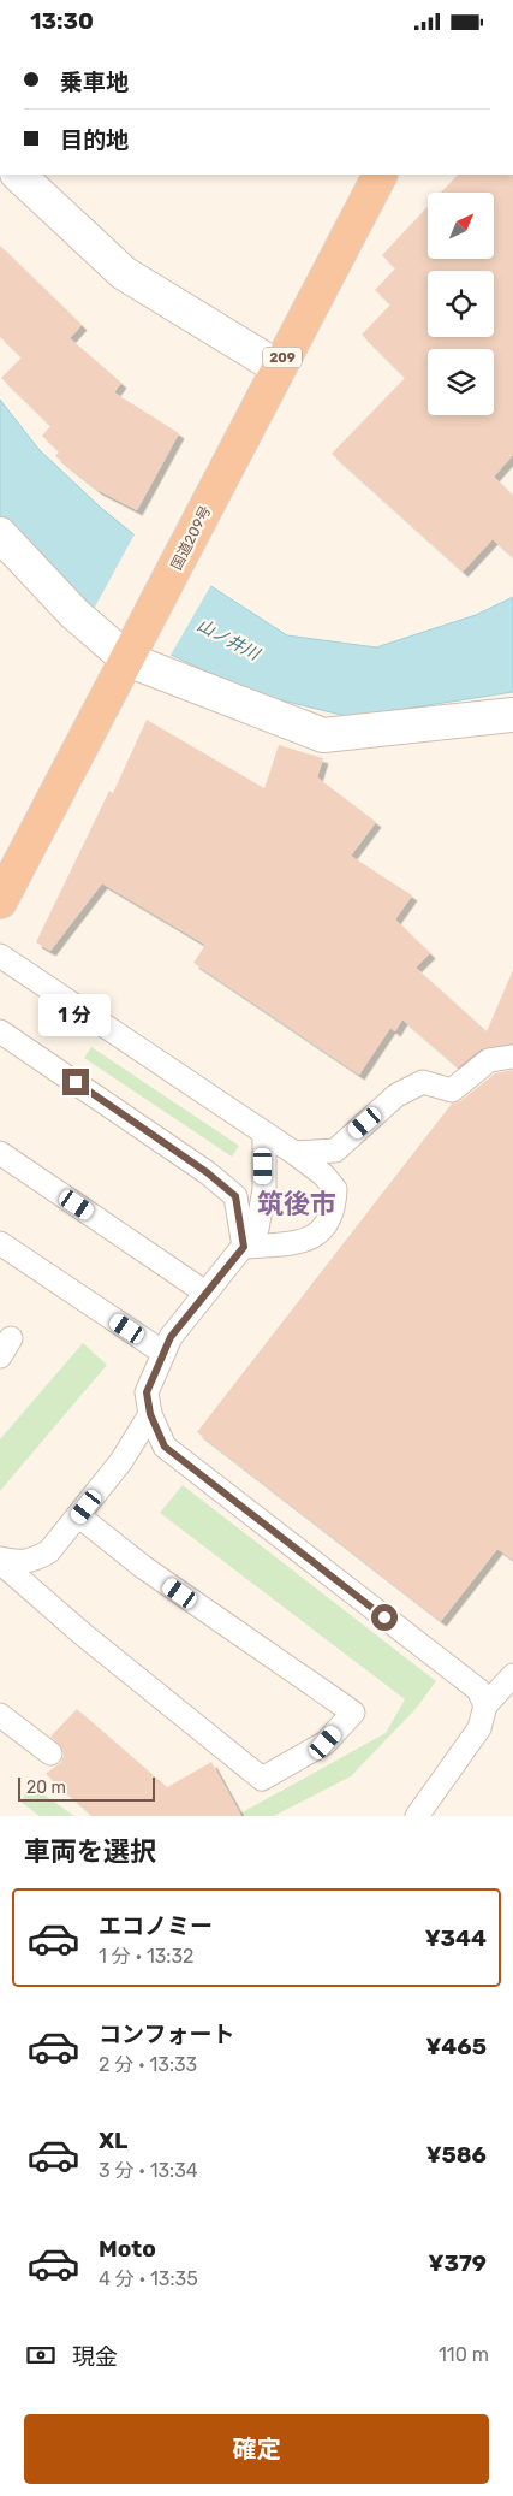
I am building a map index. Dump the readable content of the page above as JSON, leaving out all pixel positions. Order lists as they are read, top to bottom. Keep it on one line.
{"streets":{"highway":["209","国道209号"]},"districts":["筑後市"],"water":["山ノ井川"],"scale_bar":"20 m","north":"top right","page":{"status":"13:30","banner":["乗車地","目的地"],"bubble":"1 分","scale":"20 m","heading":"車両を選択","list":[{"name":"エコノミー","note":"1 分 · 13:32","value":"¥344"},{"name":"コンフォート","note":"2 分 · 13:33","value":"¥465"},{"name":"XL","note":"3 分 · 13:34","value":"¥586"},{"name":"Moto","note":"4 分 · 13:35","value":"¥379"}],"pay":["現金","110 m"],"buttons":"確定"}}
